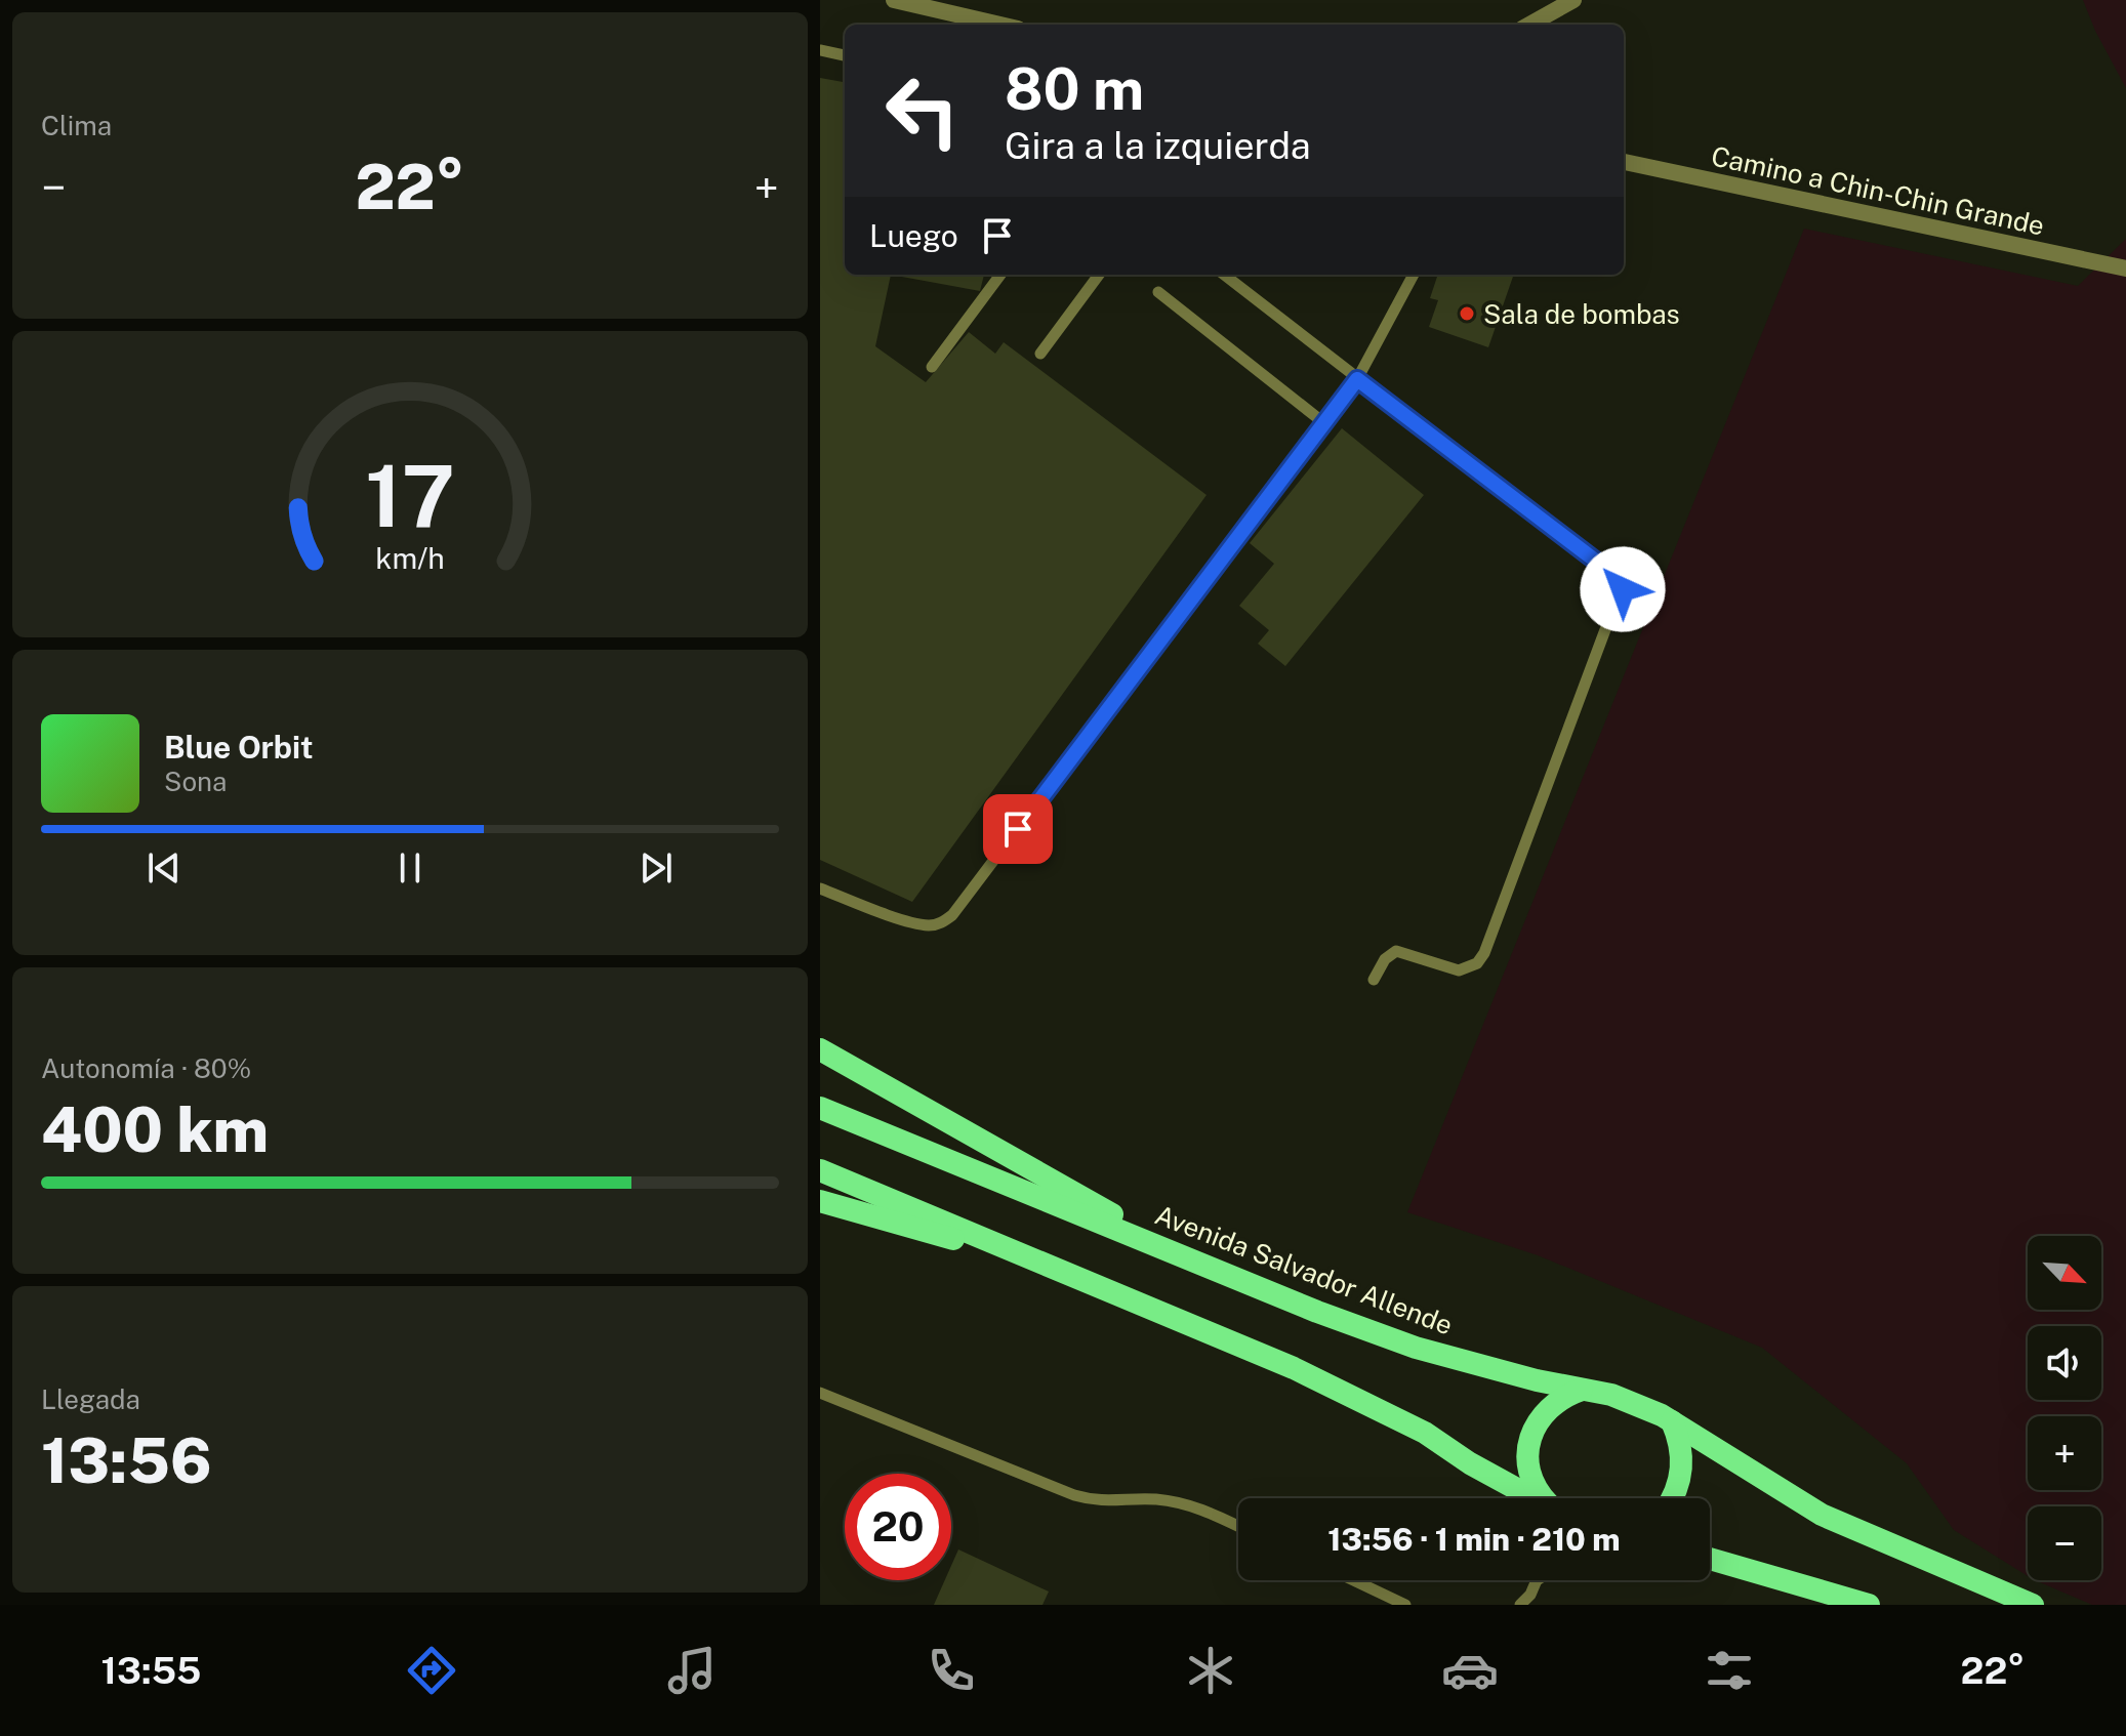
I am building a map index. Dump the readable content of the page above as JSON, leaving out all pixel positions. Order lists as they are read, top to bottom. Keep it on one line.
{"streets":{"highway":["Avenida Salvador Allende"],"street":["Camino a Chin-Chin Grande"]},"places":["Sala de bombas"],"north":"bottom right","page":{"tile":["Clima",["Autonomía · 80%","400 km"],["Llegada","13:56"]],"turn":["80 m","Gira a la izquierda"],"heat":["−","22°","+"],"then":"Luego","song":["Blue Orbit","Sona"],"map_buttons":["+","−"],"limit":"20","trip":"13:56 · 1 min · 210 m","tabs":["13:55","22°"],"gauge":["17","km/h"]}}
